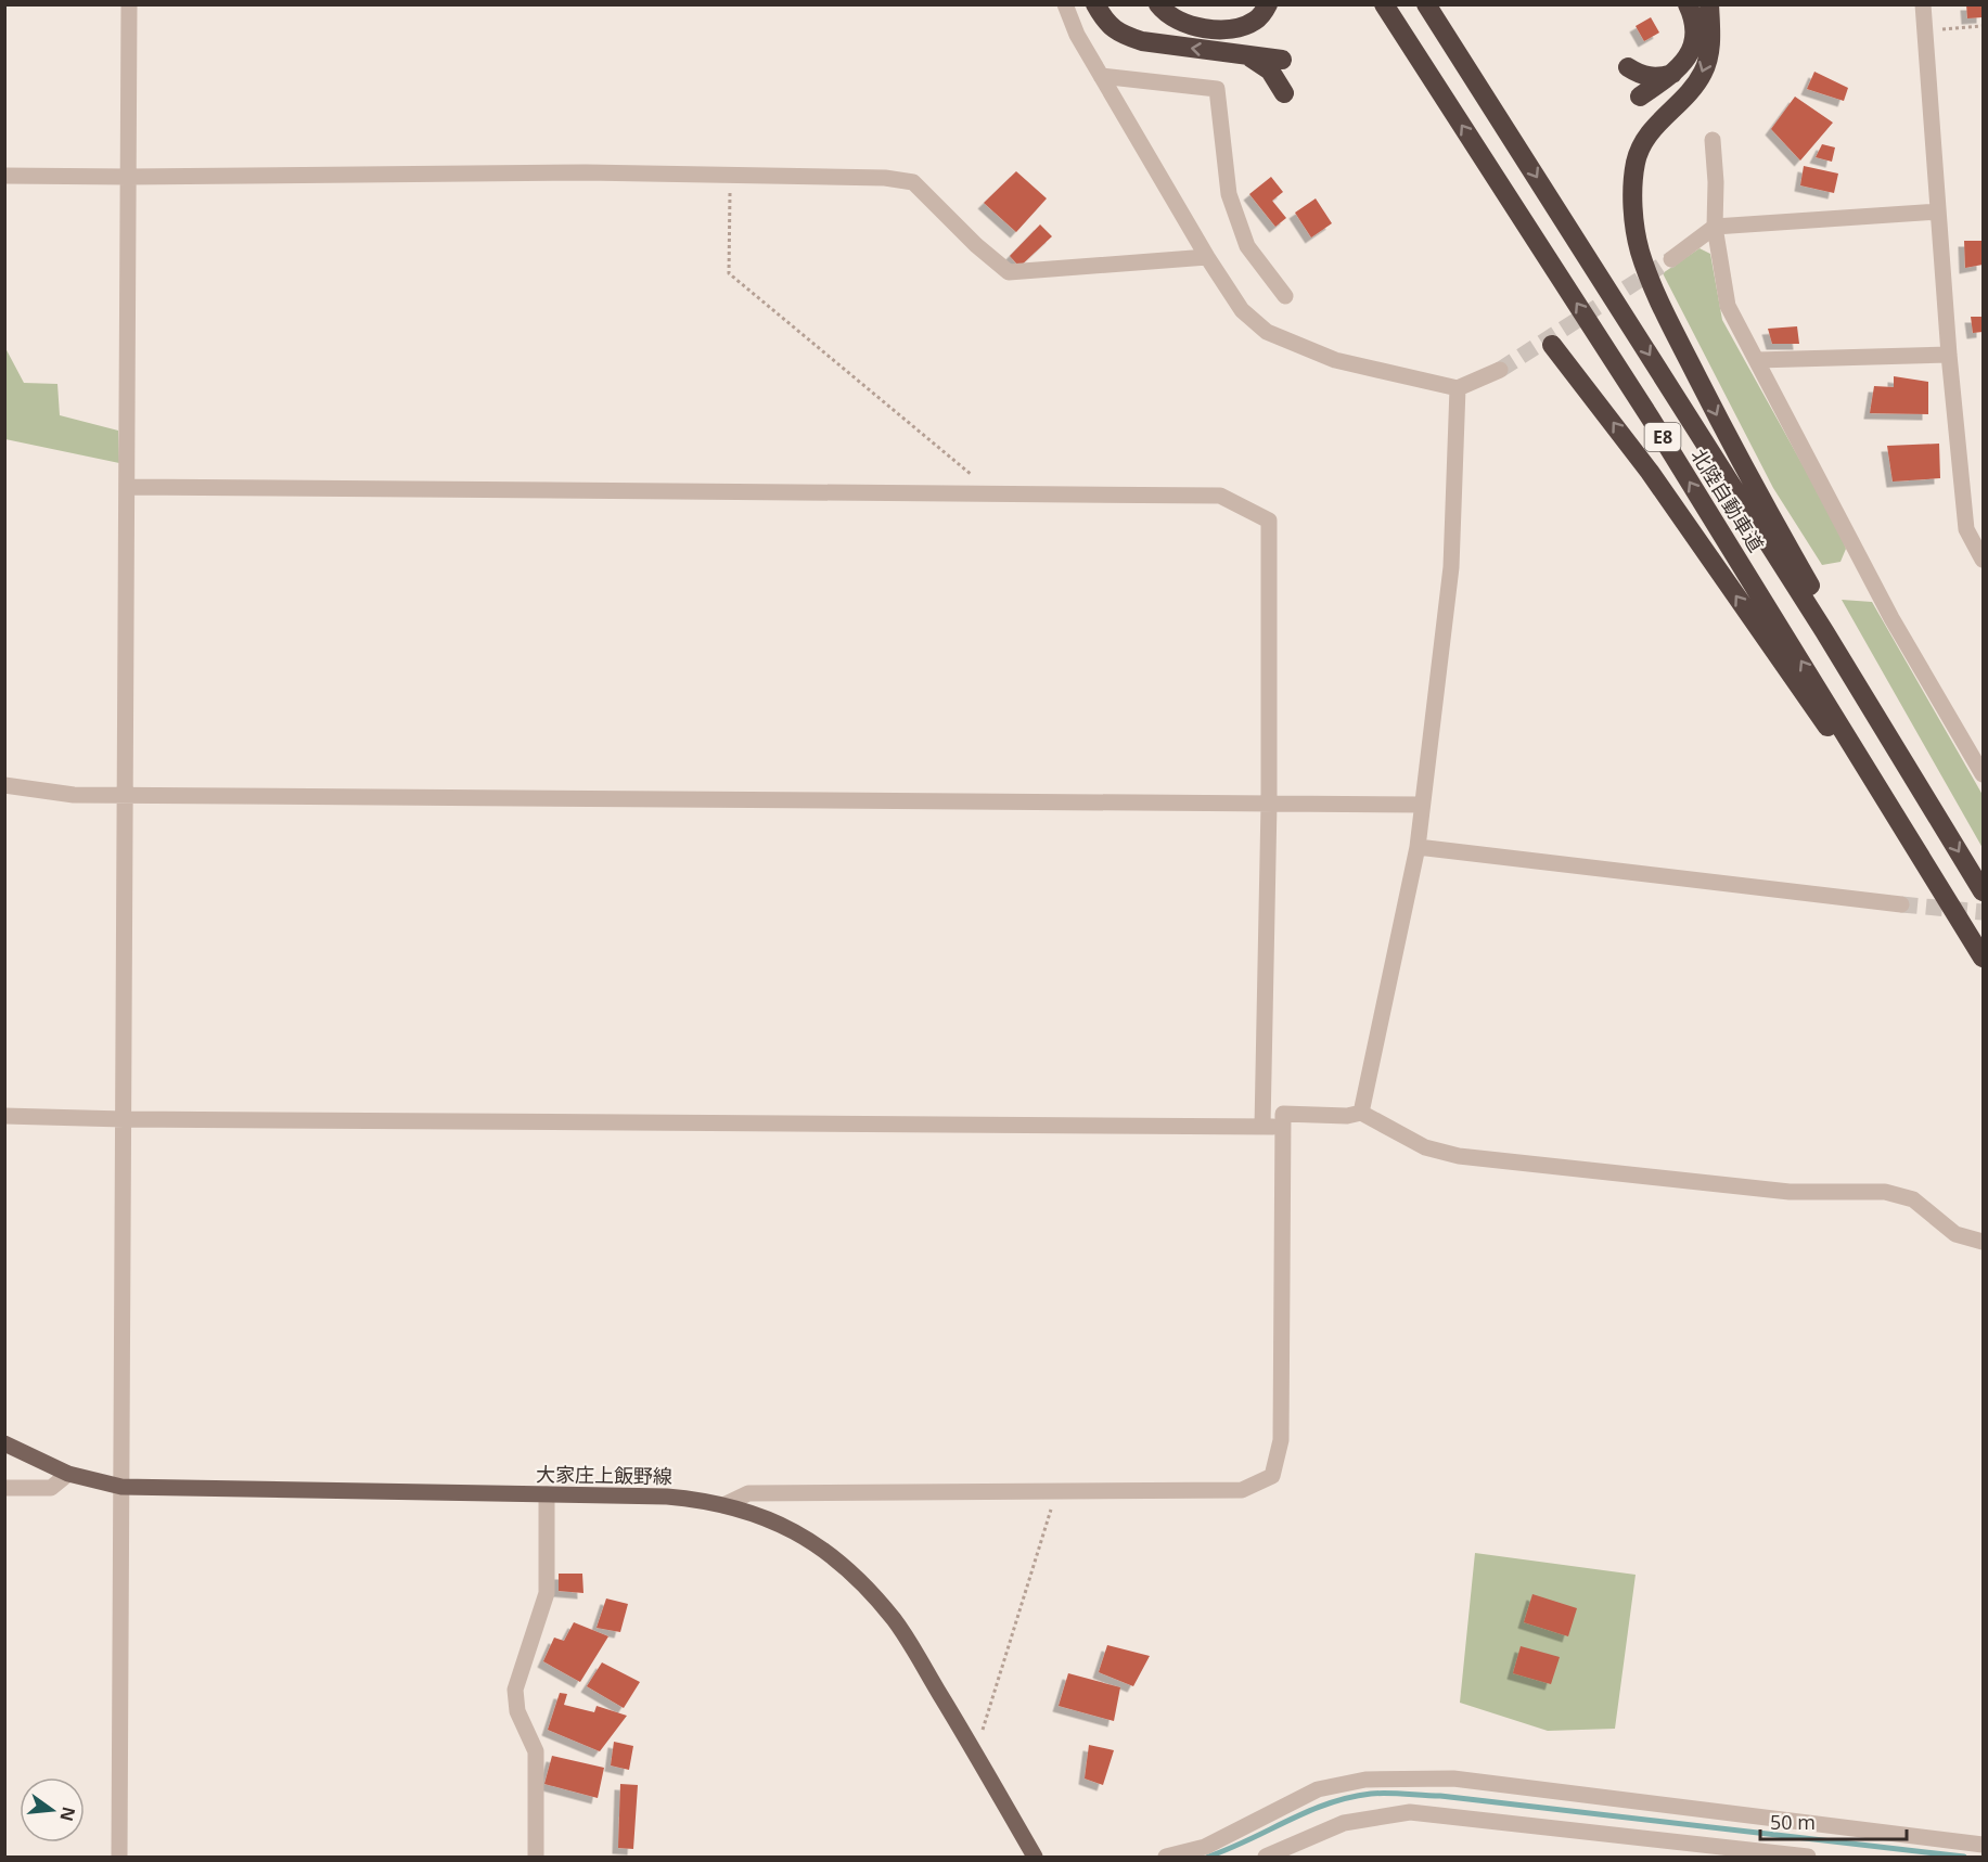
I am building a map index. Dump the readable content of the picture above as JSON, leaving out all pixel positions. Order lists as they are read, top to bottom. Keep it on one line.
{"streets":{"highway":["E8","北陸自動車道"],"main road":["大家庄上飯野線"]},"scale_bar":"50 m","north":"right"}
